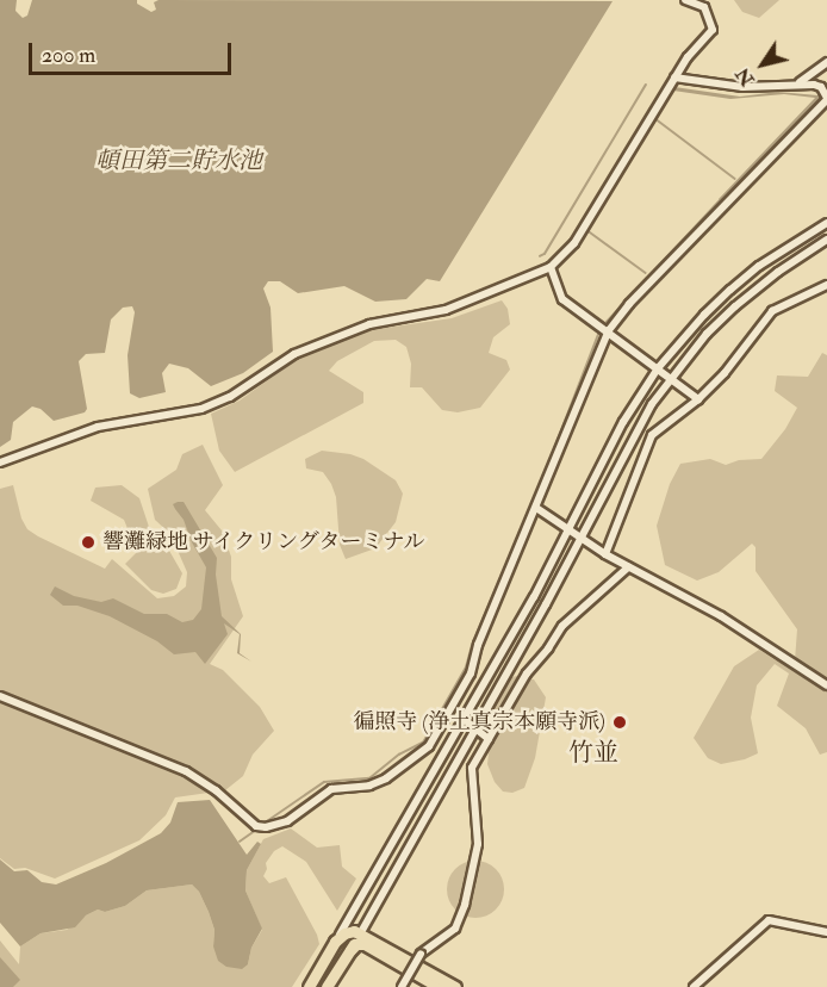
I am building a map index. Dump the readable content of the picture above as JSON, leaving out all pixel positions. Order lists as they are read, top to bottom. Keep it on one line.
{"districts":["竹並"],"water":["頓田第二貯水池"],"places":["響灘緑地 サイクリングターミナル","徧照寺 (浄土真宗本願寺派)"],"scale_bar":"200 m","north":"bottom left"}
